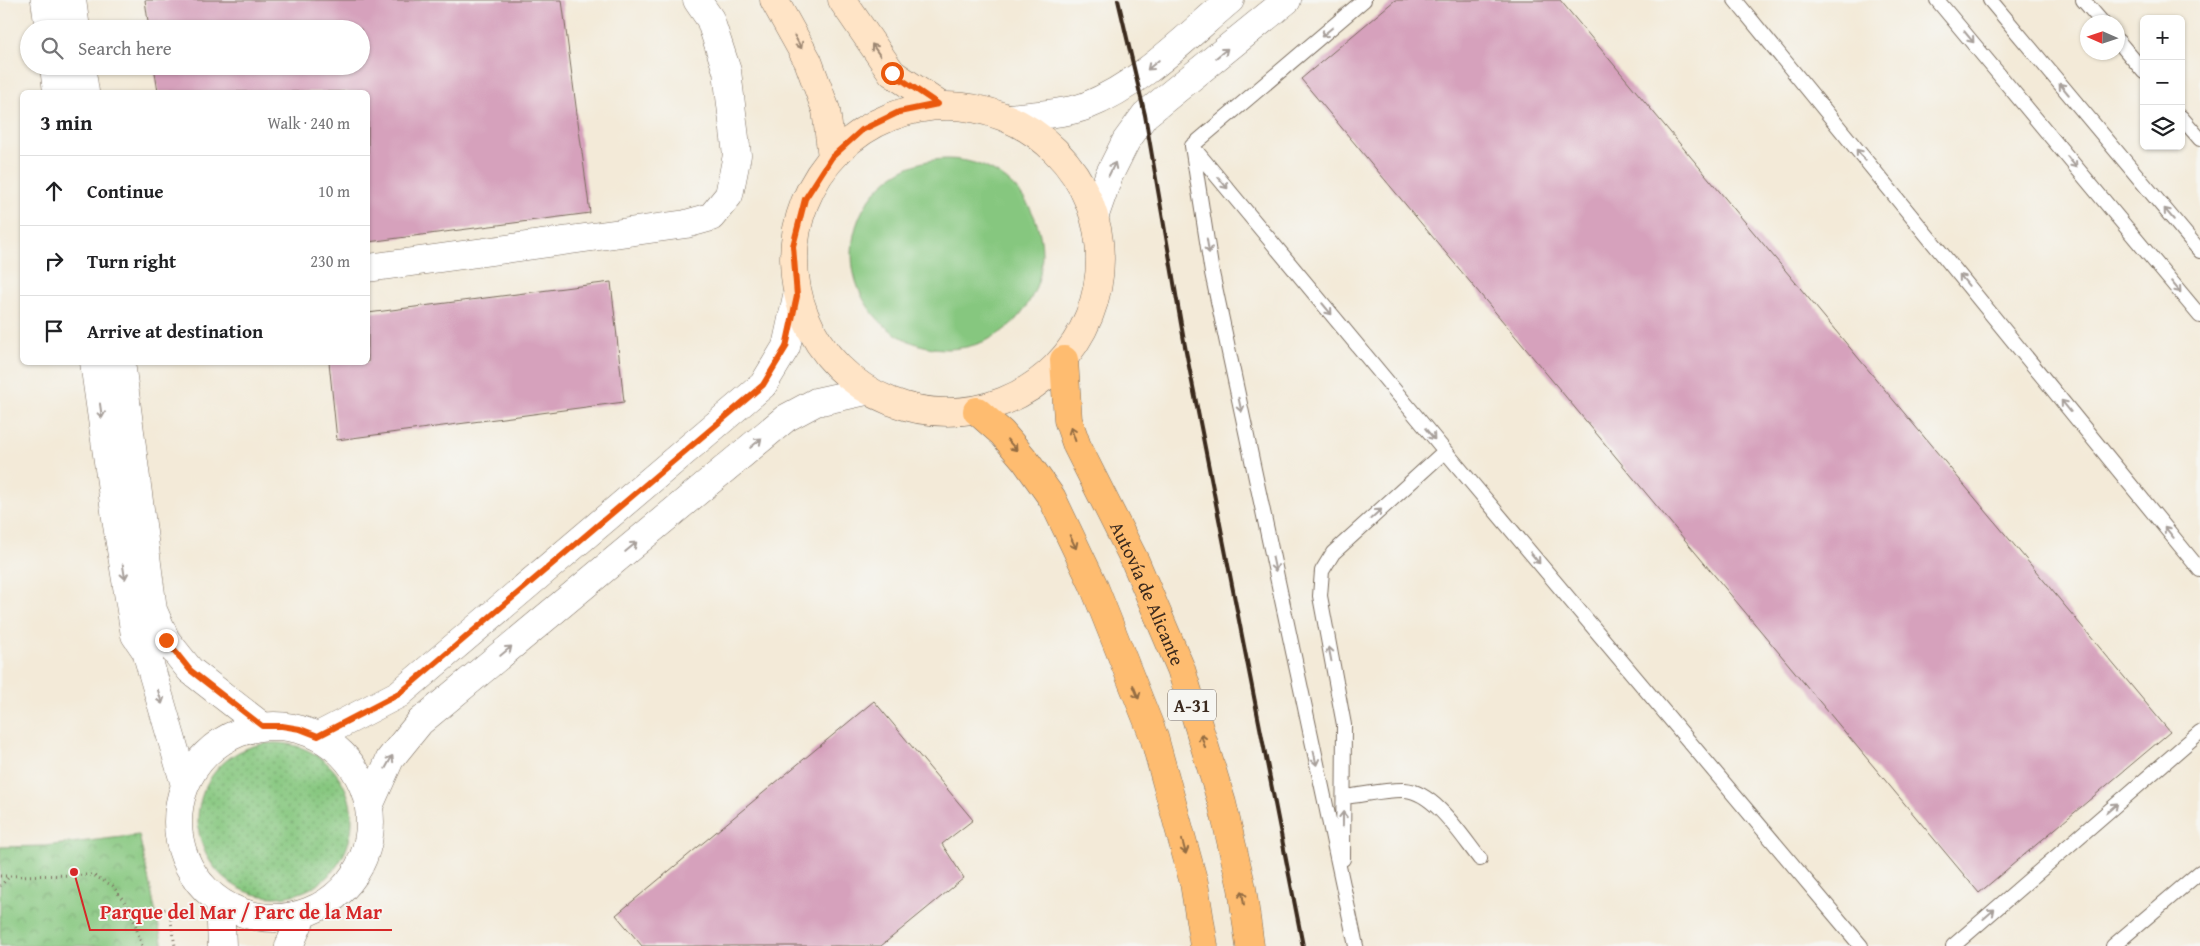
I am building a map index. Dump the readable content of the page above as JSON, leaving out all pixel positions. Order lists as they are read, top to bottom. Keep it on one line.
{"streets":{"highway":["Autovía de Alicante","A-31"]},"places":["Parque del Mar / Parc de la Mar"],"north":"left","page":{"map_buttons":["+","−"],"search":"Search here","heading":["3 min","Walk · 240 m"],"list":[["Continue","10 m"],["Turn right","230 m"],"Arrive at destination"]}}
